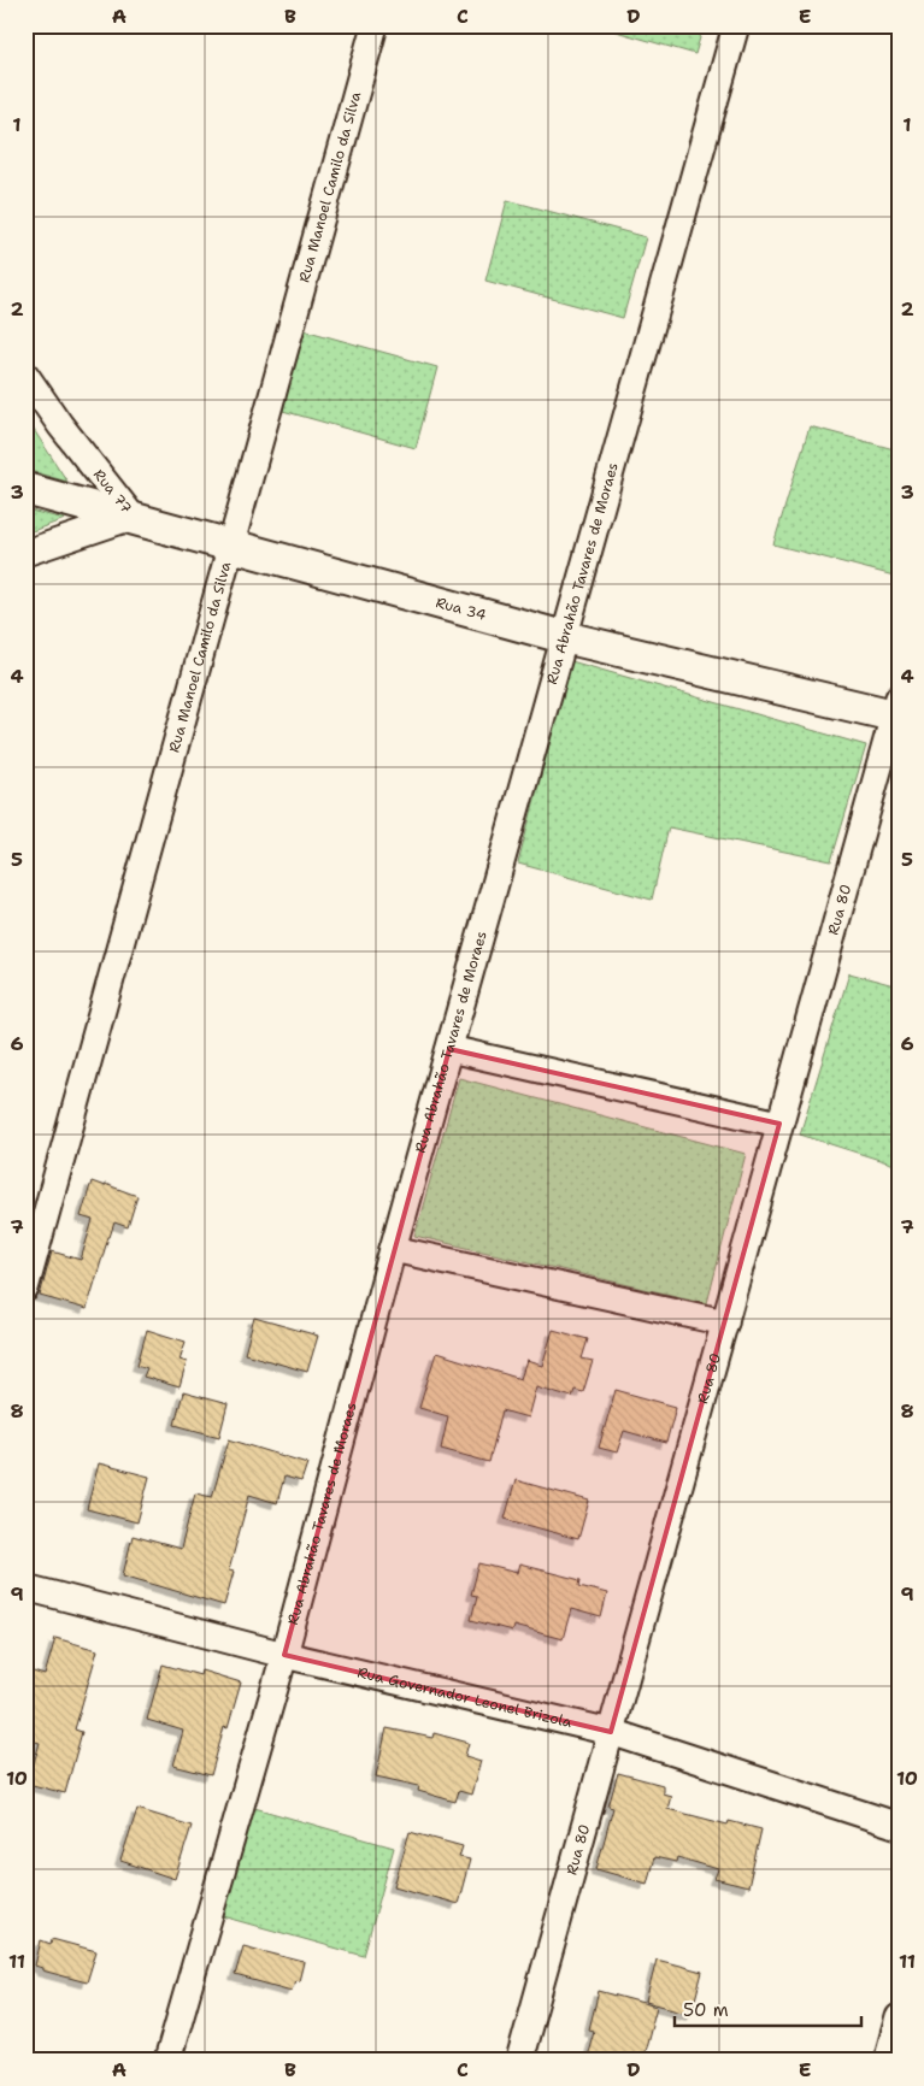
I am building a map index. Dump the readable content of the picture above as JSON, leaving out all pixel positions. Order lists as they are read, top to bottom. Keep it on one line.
{"streets":{"street":["Rua Manoel Camilo da Silva","Rua 77","Rua Abrahão Tavares de Moraes","Rua 34","Rua 80","Rua Governador Leonel Brizola"]},"crossings":[["Rua Manoel Camilo da Silva","Rua 34"],["Rua 77","Rua 34"],["Rua Abrahão Tavares de Moraes","Rua 34"],["Rua Abrahão Tavares de Moraes","Rua Governador Leonel Brizola"],["Rua 34","Rua 80"],["Rua 80","Rua Governador Leonel Brizola"]],"scale_bar":"50 m","grid":{"columns":["A","B","C","D","E"],"rows":["1","2","3","4","5","6","7","8","9","10","11"]}}
